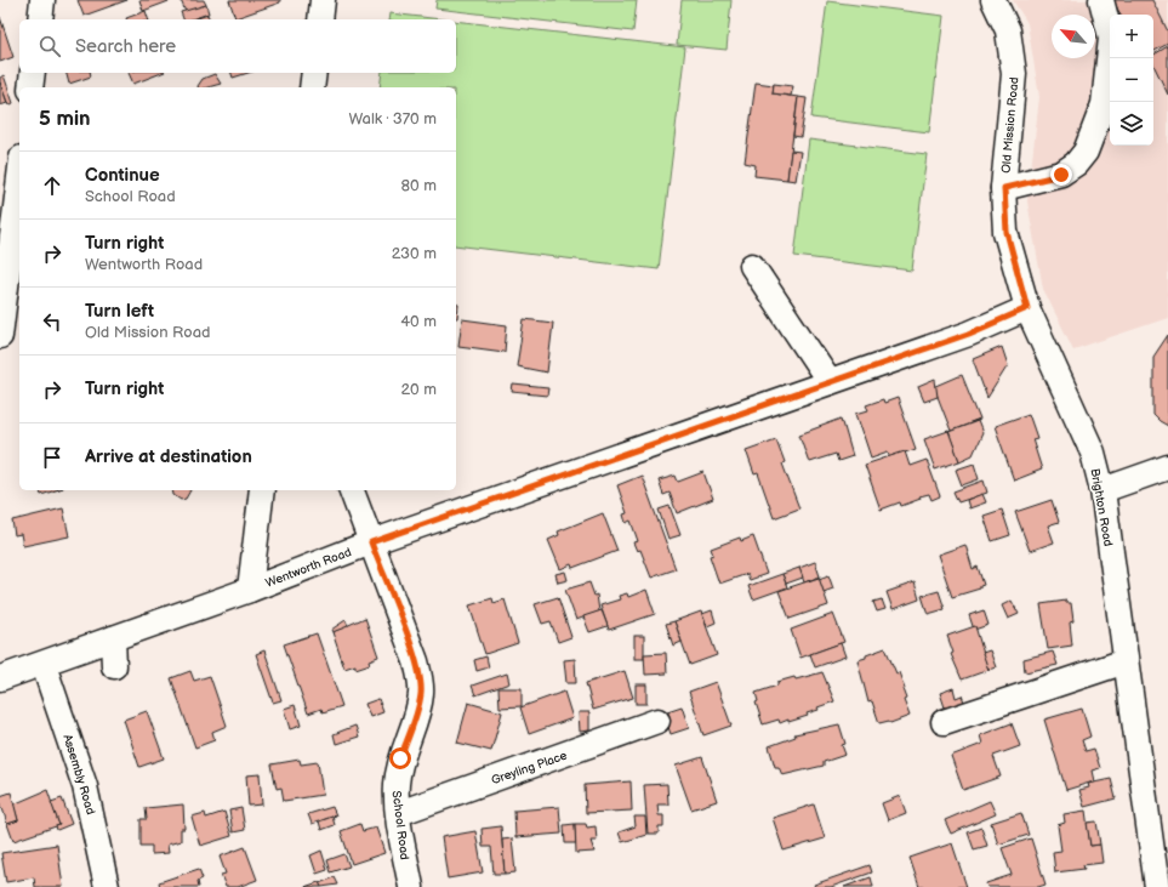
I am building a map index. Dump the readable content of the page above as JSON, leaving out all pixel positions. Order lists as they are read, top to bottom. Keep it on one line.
{"streets":{"street":["Old Mission Road","Brighton Road","Wentworth Road","Greyling Place","Assembly Road","School Road"]},"crossings":[["Old Mission Road","Brighton Road"],["Old Mission Road","Wentworth Road"],["Brighton Road","Wentworth Road"],["Wentworth Road","Assembly Road"],["Wentworth Road","School Road"],["Greyling Place","School Road"]],"north":"top left","page":{"map_buttons":["+","−"],"search":"Search here","heading":["5 min","Walk · 370 m"],"list":[["Continue","School Road","80 m"],["Turn right","Wentworth Road","230 m"],["Turn left","Old Mission Road","40 m"],["Turn right","20 m"],"Arrive at destination"]}}
